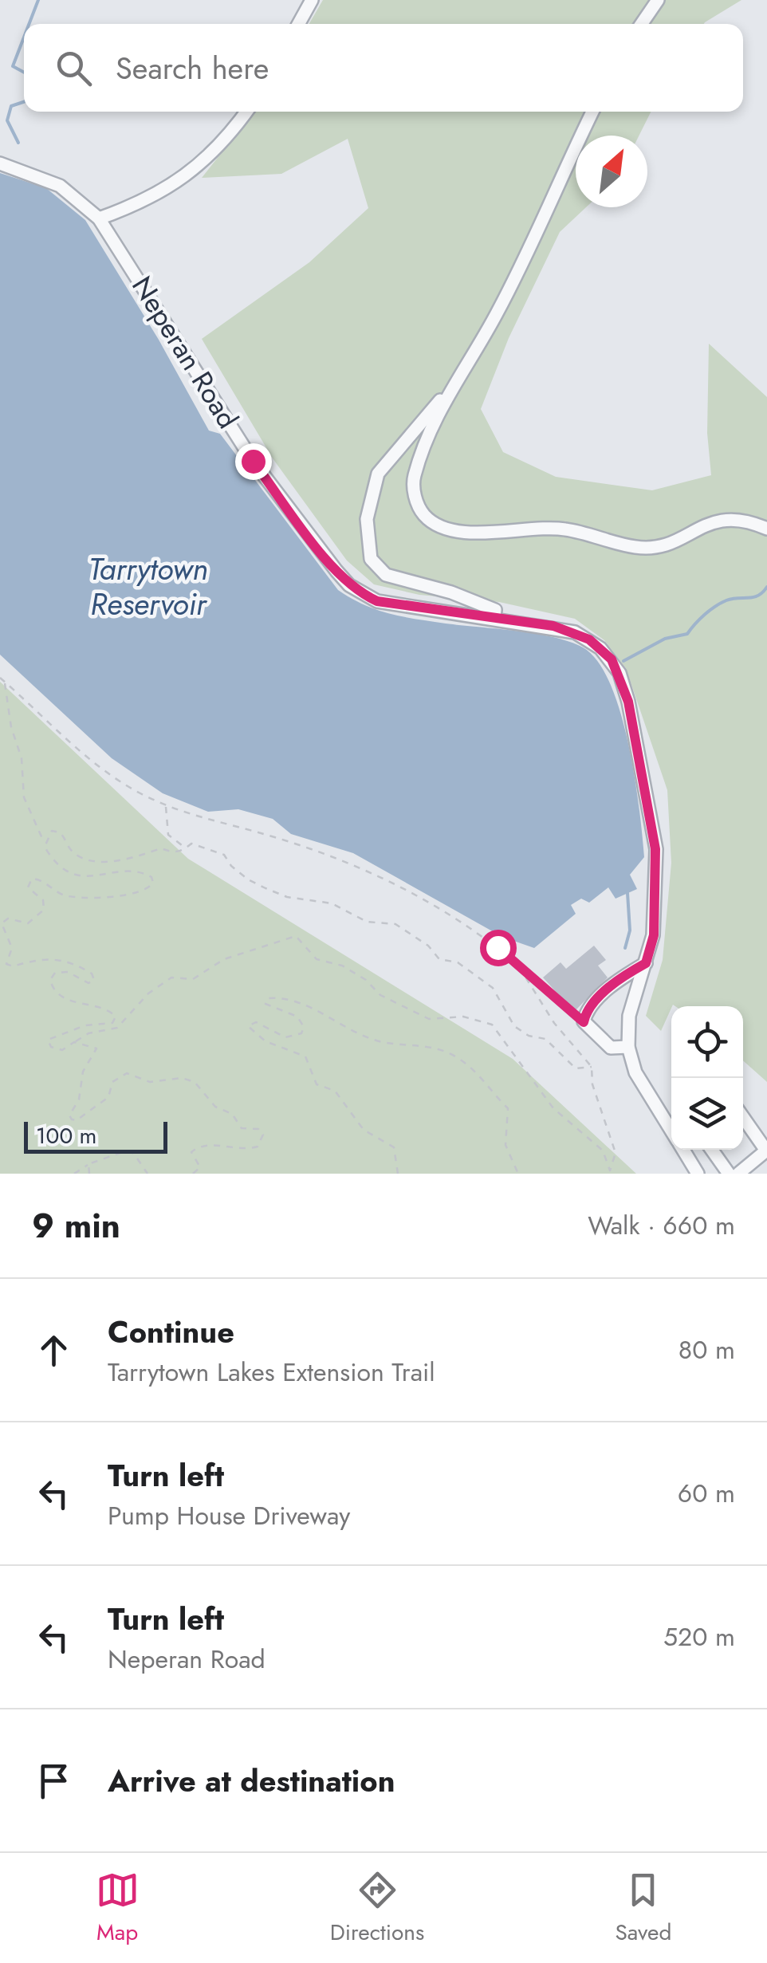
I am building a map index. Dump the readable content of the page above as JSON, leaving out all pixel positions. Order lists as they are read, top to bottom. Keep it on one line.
{"streets":{"street":["Neperan Road"]},"water":["Tarrytown Reservoir"],"scale_bar":"100 m","north":"top right","page":{"search":"Search here","scale":"100 m","heading":["9 min","Walk · 660 m"],"list":[["Continue","Tarrytown Lakes Extension Trail","80 m"],["Turn left","Pump House Driveway","60 m"],["Turn left","Neperan Road","520 m"],"Arrive at destination"],"nav":["Map","Directions","Saved"]}}
